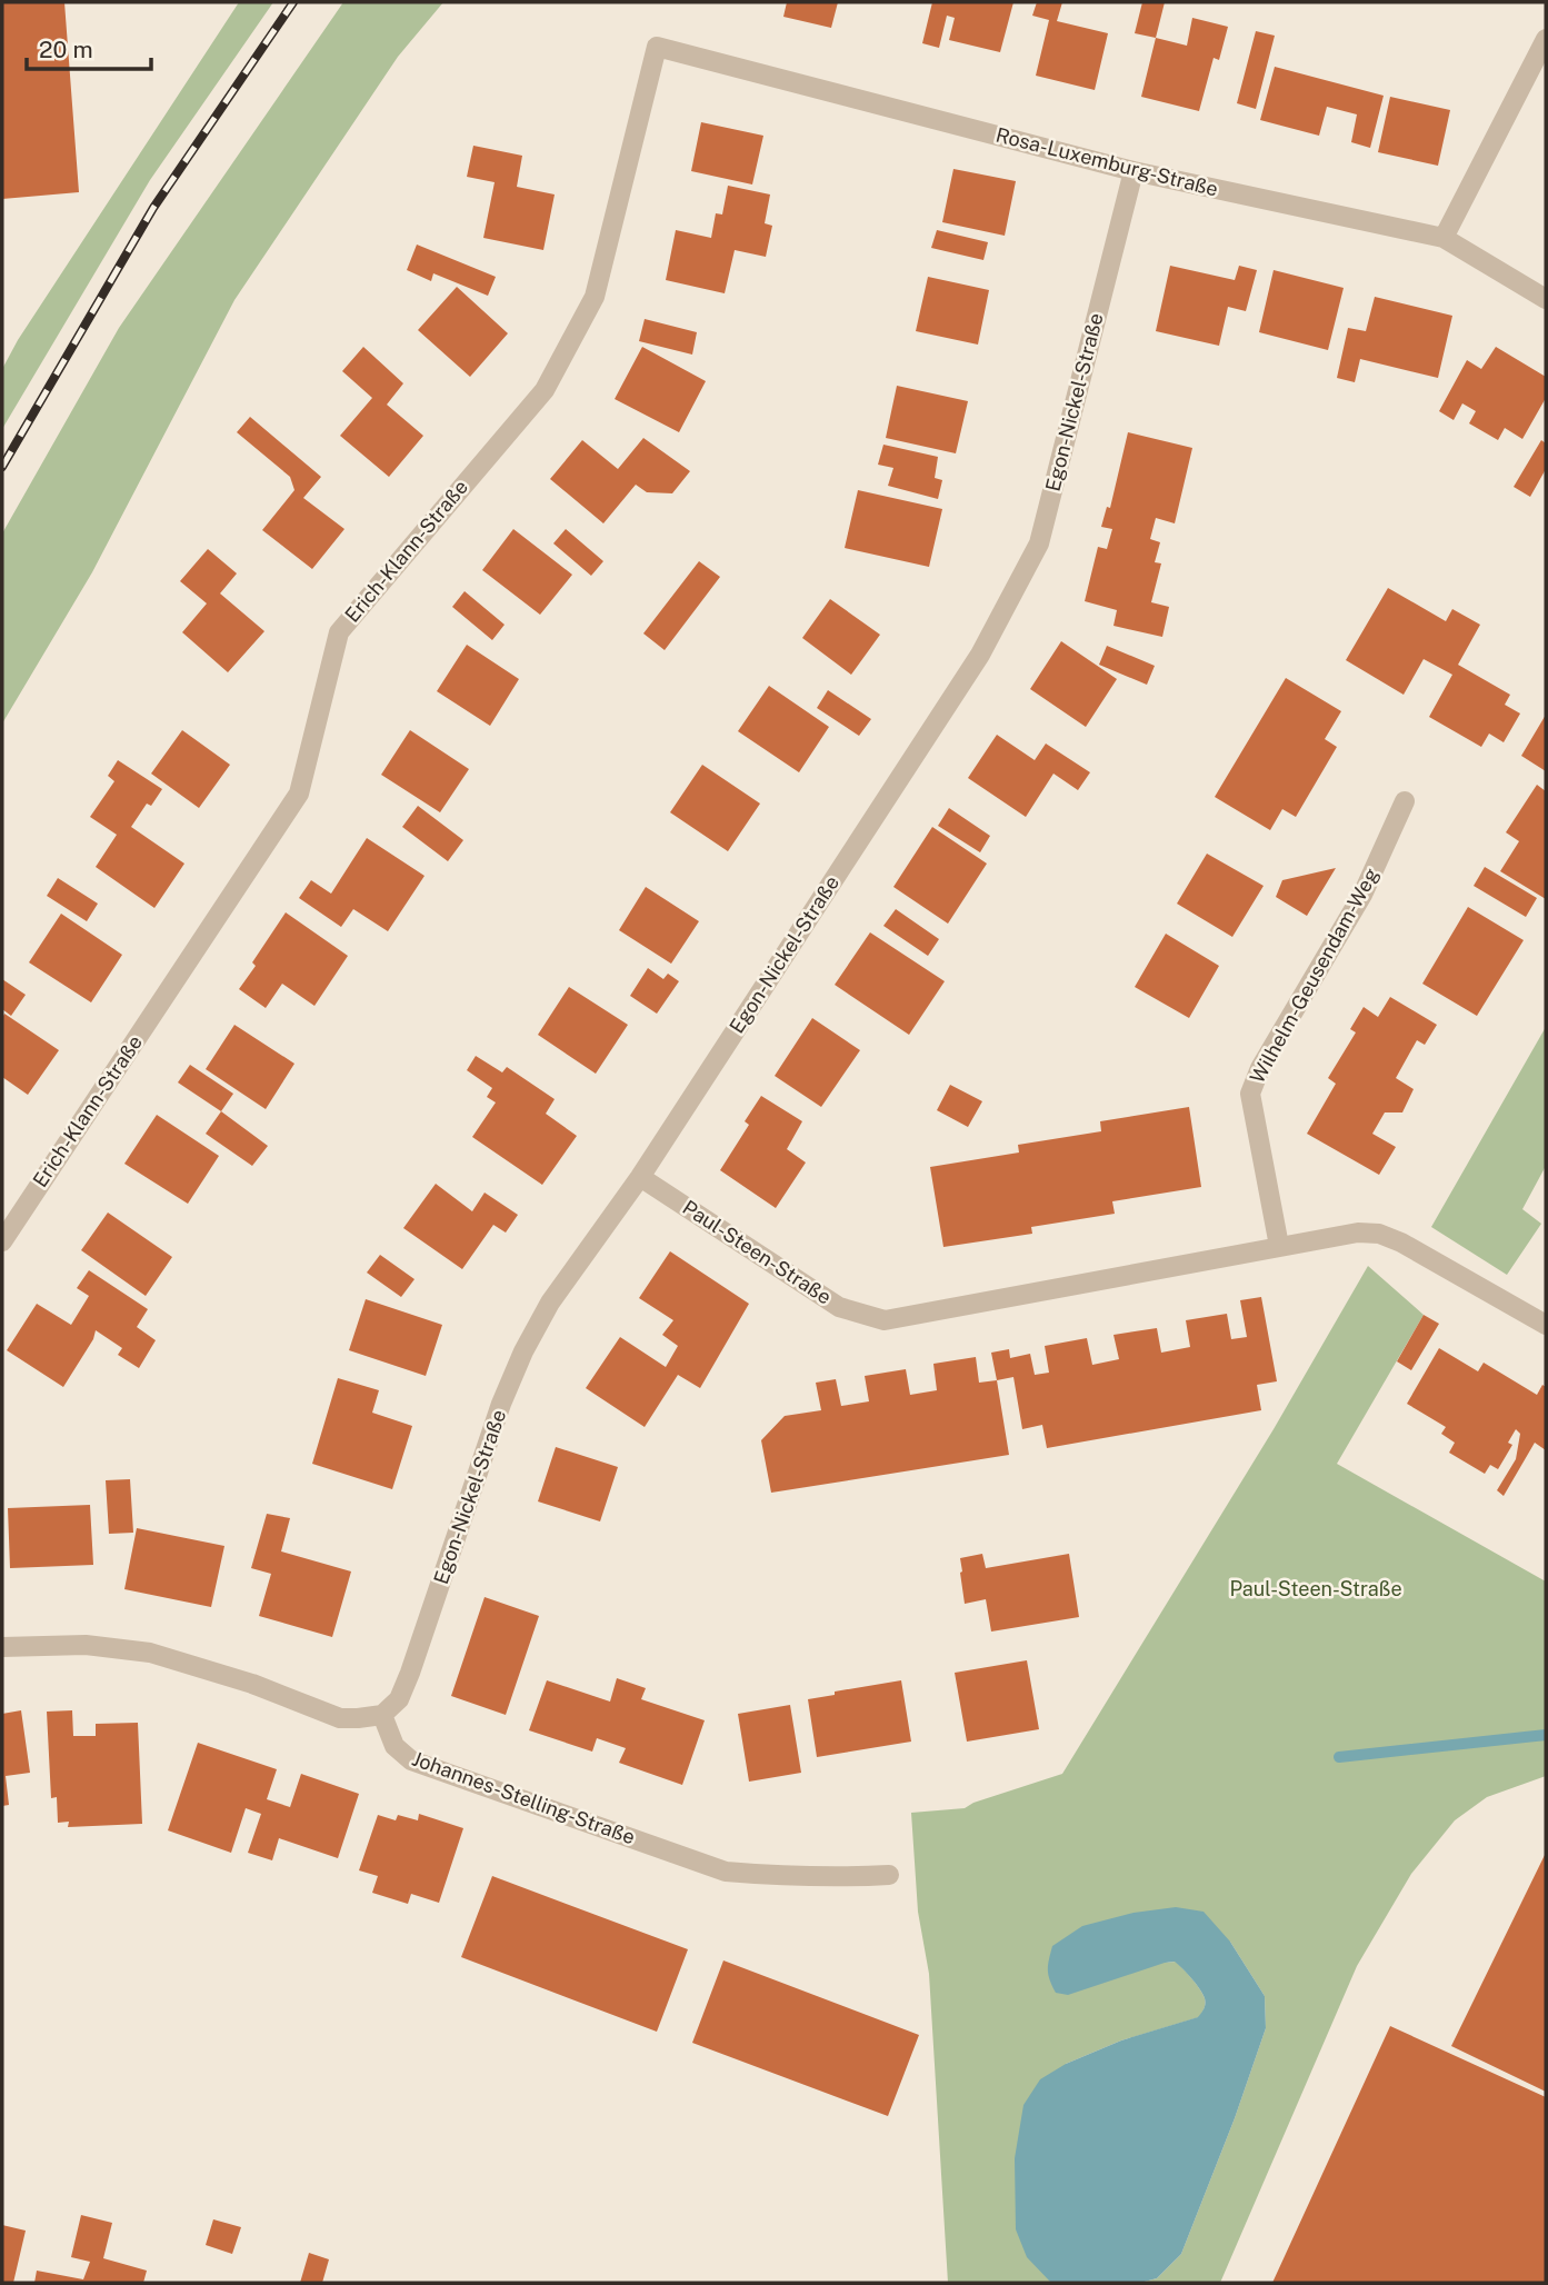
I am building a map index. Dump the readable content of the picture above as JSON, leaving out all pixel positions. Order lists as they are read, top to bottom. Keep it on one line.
{"streets":{"street":["Rosa-Luxemburg-Straße","Egon-Nickel-Straße","Erich-Klann-Straße","Wilhelm-Geusendam-Weg","Paul-Steen-Straße","Johannes-Stelling-Straße"]},"crossings":[["Rosa-Luxemburg-Straße","Egon-Nickel-Straße"],["Rosa-Luxemburg-Straße","Erich-Klann-Straße"],["Egon-Nickel-Straße","Paul-Steen-Straße"],["Egon-Nickel-Straße","Johannes-Stelling-Straße"],["Wilhelm-Geusendam-Weg","Paul-Steen-Straße"]],"parks":["Paul-Steen-Straße"],"scale_bar":"20 m"}
